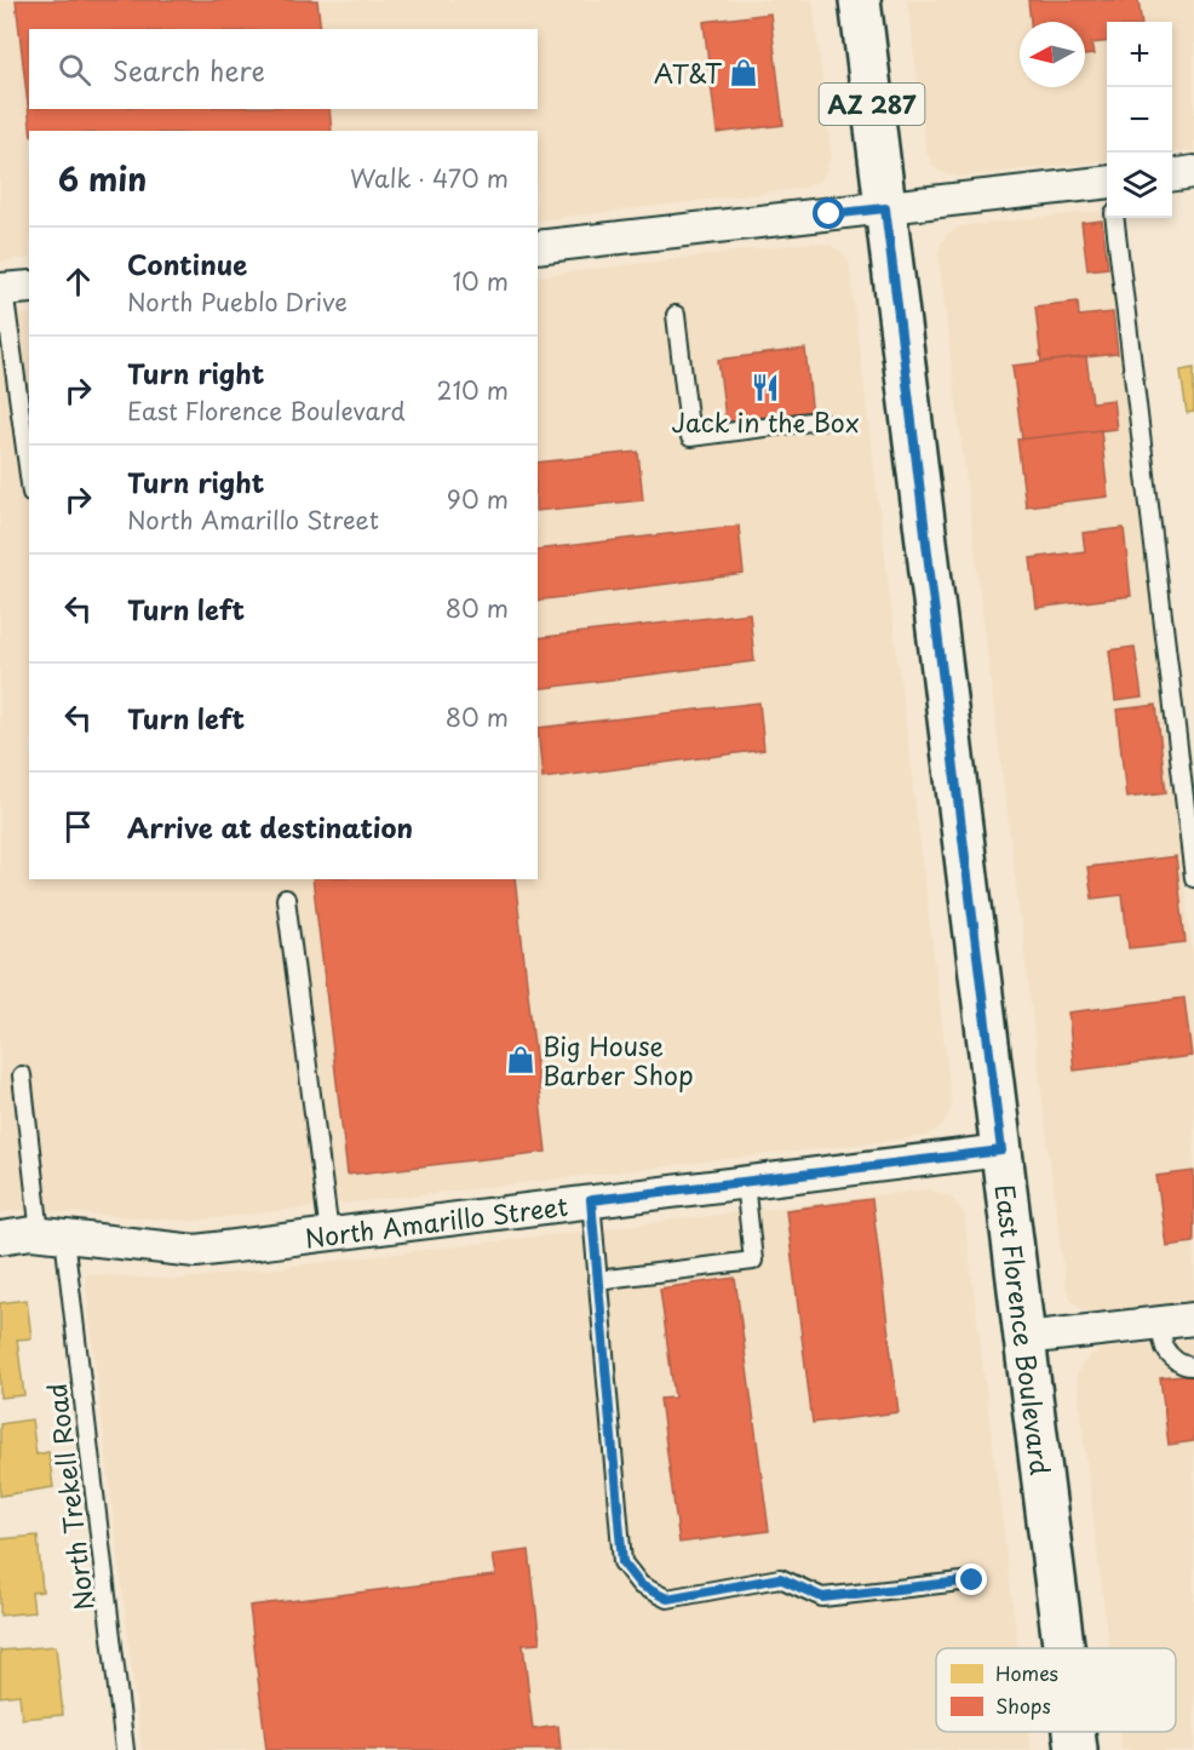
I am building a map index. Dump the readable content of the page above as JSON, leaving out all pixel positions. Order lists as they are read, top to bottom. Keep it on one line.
{"streets":{"main road":["AZ 287","East Florence Boulevard"],"street":["North Amarillo Street"],"lane":["North Trekell Road"]},"crossings":[["North Amarillo Street","East Florence Boulevard"],["North Amarillo Street","North Trekell Road"]],"places":{"shop":["AT&T","Big House Barber Shop"],"restaurant":["Jack in the Box"]},"legend":["Homes","Shops"],"north":"left","page":{"map_buttons":["+","−"],"search":"Search here","heading":["6 min","Walk · 470 m"],"list":[["Continue","North Pueblo Drive","10 m"],["Turn right","East Florence Boulevard","210 m"],["Turn right","North Amarillo Street","90 m"],["Turn left","80 m"],["Turn left","80 m"],"Arrive at destination"]}}
